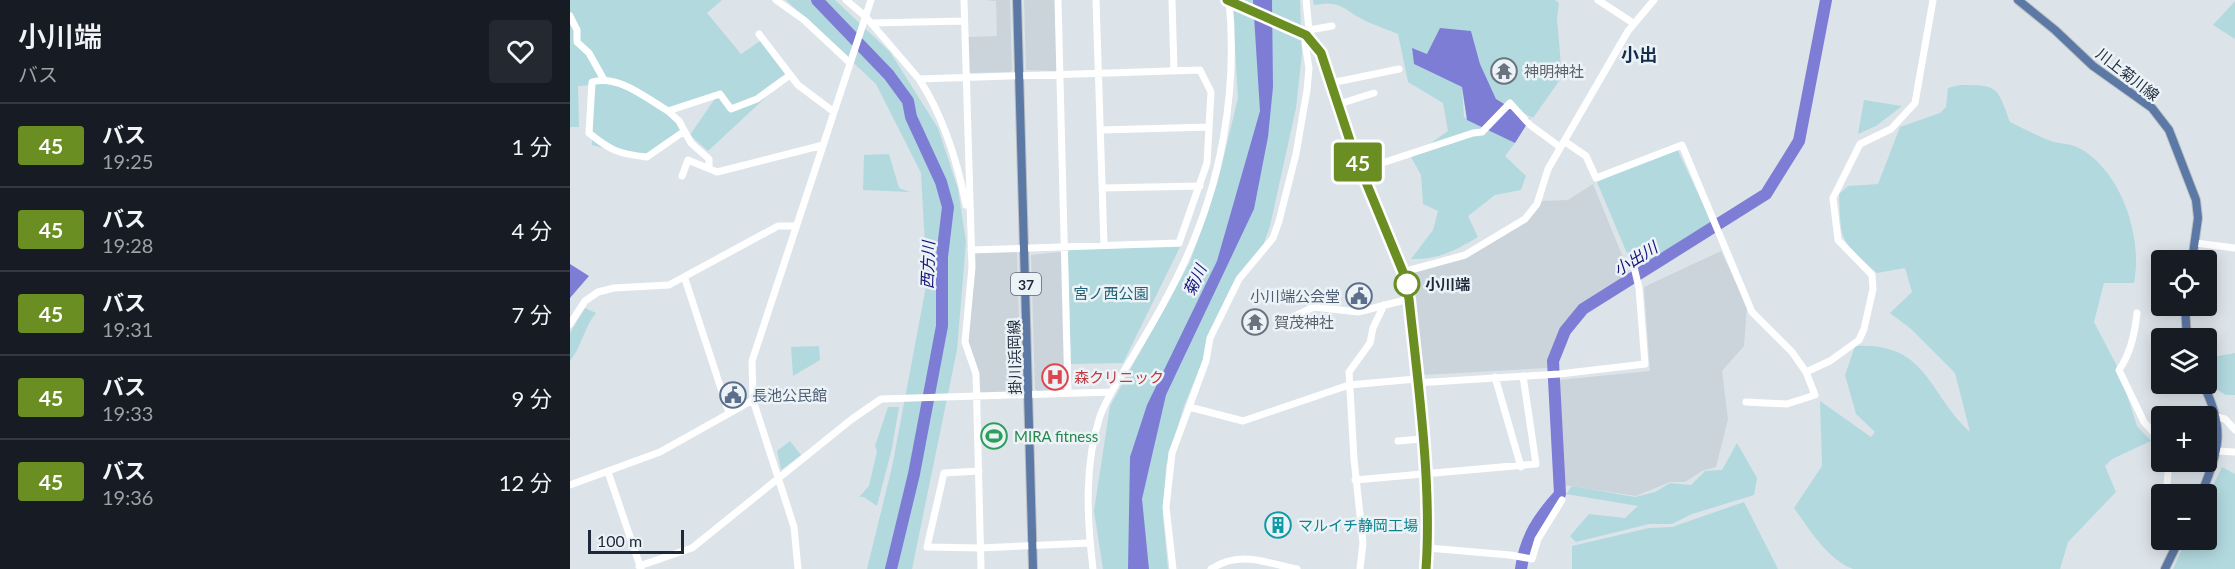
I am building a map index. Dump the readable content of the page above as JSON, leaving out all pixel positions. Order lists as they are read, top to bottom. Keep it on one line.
{"streets":{"main road":["川上菊川線","37","掛川浜岡線"]},"districts":["小出"],"water":["小出川","西方川","菊川"],"parks":["宮ノ西公園"],"places":{"temple":["神明神社","賀茂神社"],"other":["小川端"],"public building":["小川端公会堂","長池公民館"],"hospital":["森クリニック"],"sports":["MIRA fitness"],"building":["マルイチ静岡工場"]},"lines":["bus line 45"],"scale_bar":"100 m","page":{"heading":["小川端","バス"],"on_map":"45","list":[{"mark":"45","name":"バス","note":"19:25","value":"1 分"},{"mark":"45","name":"バス","note":"19:28","value":"4 分"},{"mark":"45","name":"バス","note":"19:31","value":"7 分"},{"mark":"45","name":"バス","note":"19:33","value":"9 分"},{"mark":"45","name":"バス","note":"19:36","value":"12 分"}],"map_buttons":["+","−"],"scale":"100 m"}}
